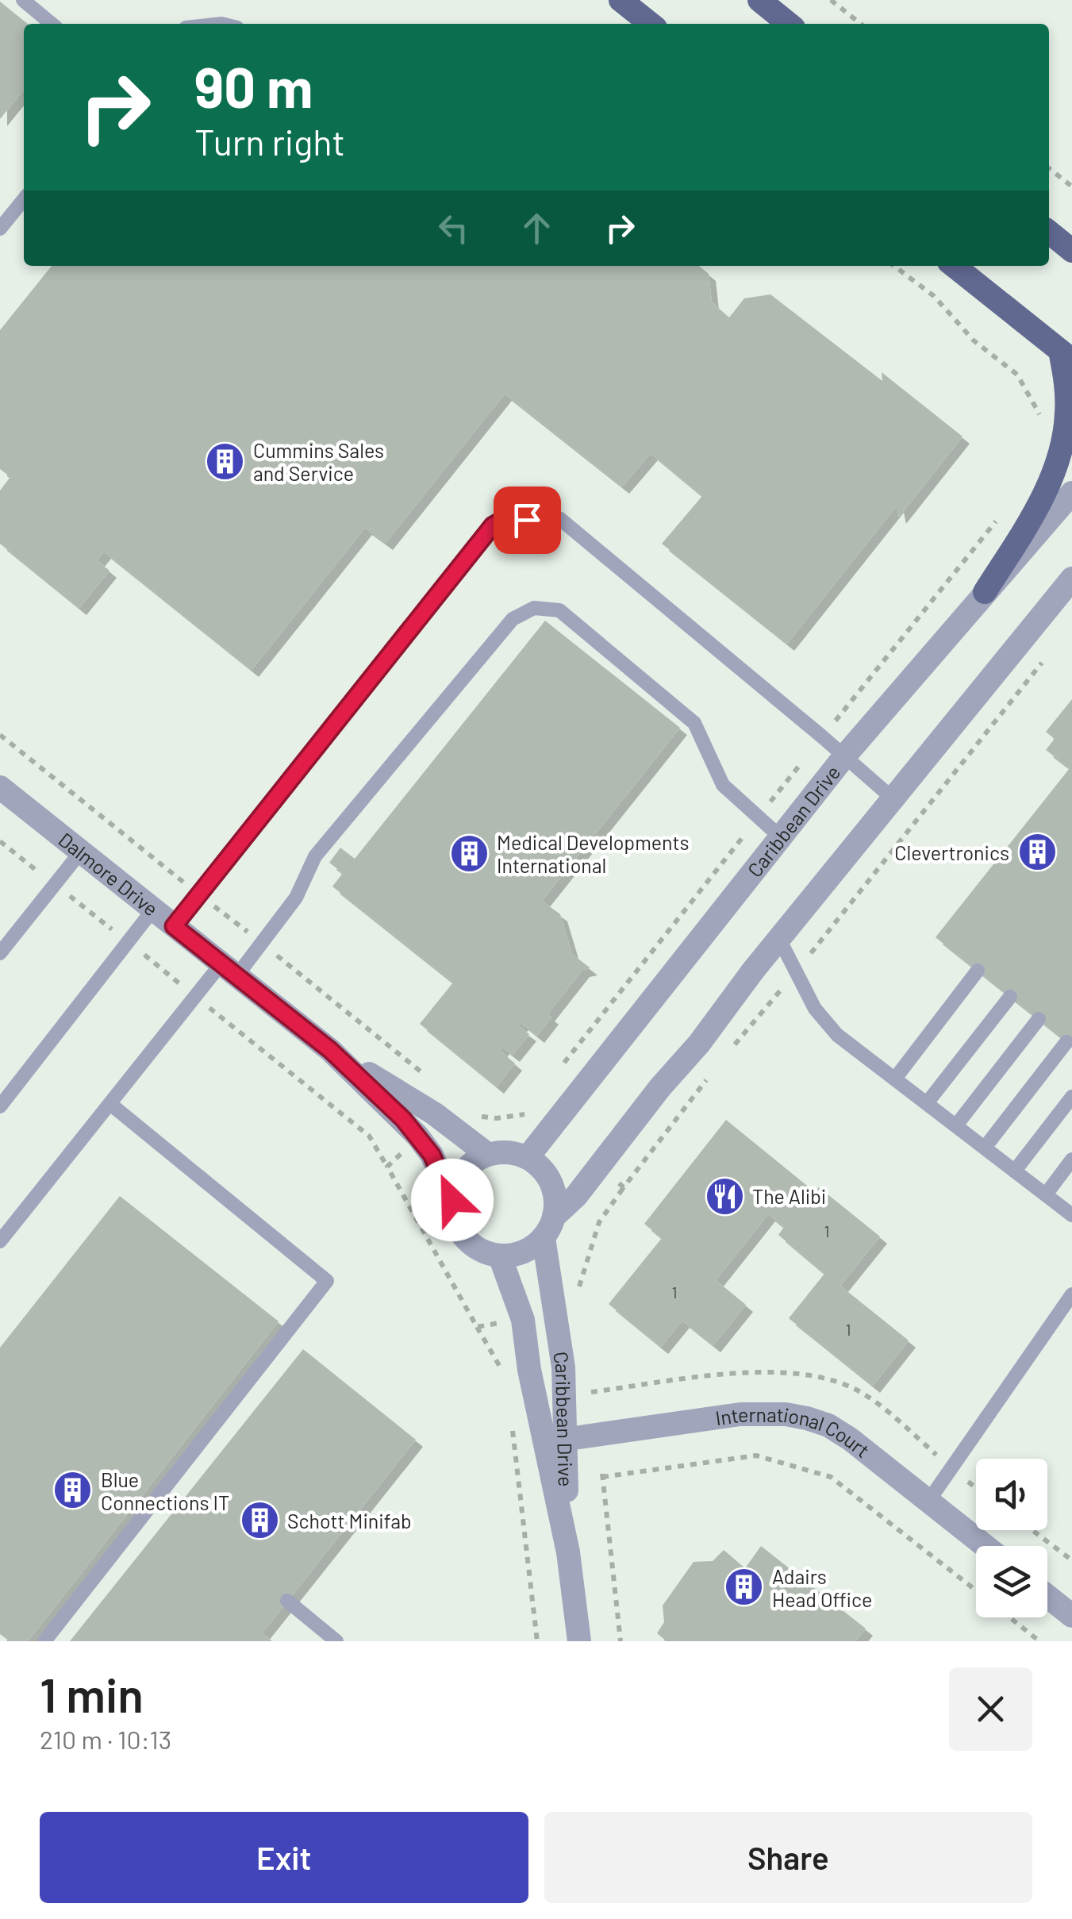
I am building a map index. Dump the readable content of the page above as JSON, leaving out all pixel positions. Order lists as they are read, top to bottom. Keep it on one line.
{"streets":{"street":["Caribbean Drive","Dalmore Drive","International Court"]},"crossings":[["Caribbean Drive","Dalmore Drive"],["Caribbean Drive","International Court"]],"places":{"building":["Cummins Sales and Service","Clevertronics","Medical Developments International","Blue Connections IT","Schott Minifab","Adairs Head Office"],"restaurant":["The Alibi"]},"house_numbers":["1","1","1"],"page":{"turn":["90 m","Turn right"],"heading":["1 min","210 m · 10:13"],"buttons":["Exit","Share"]}}
